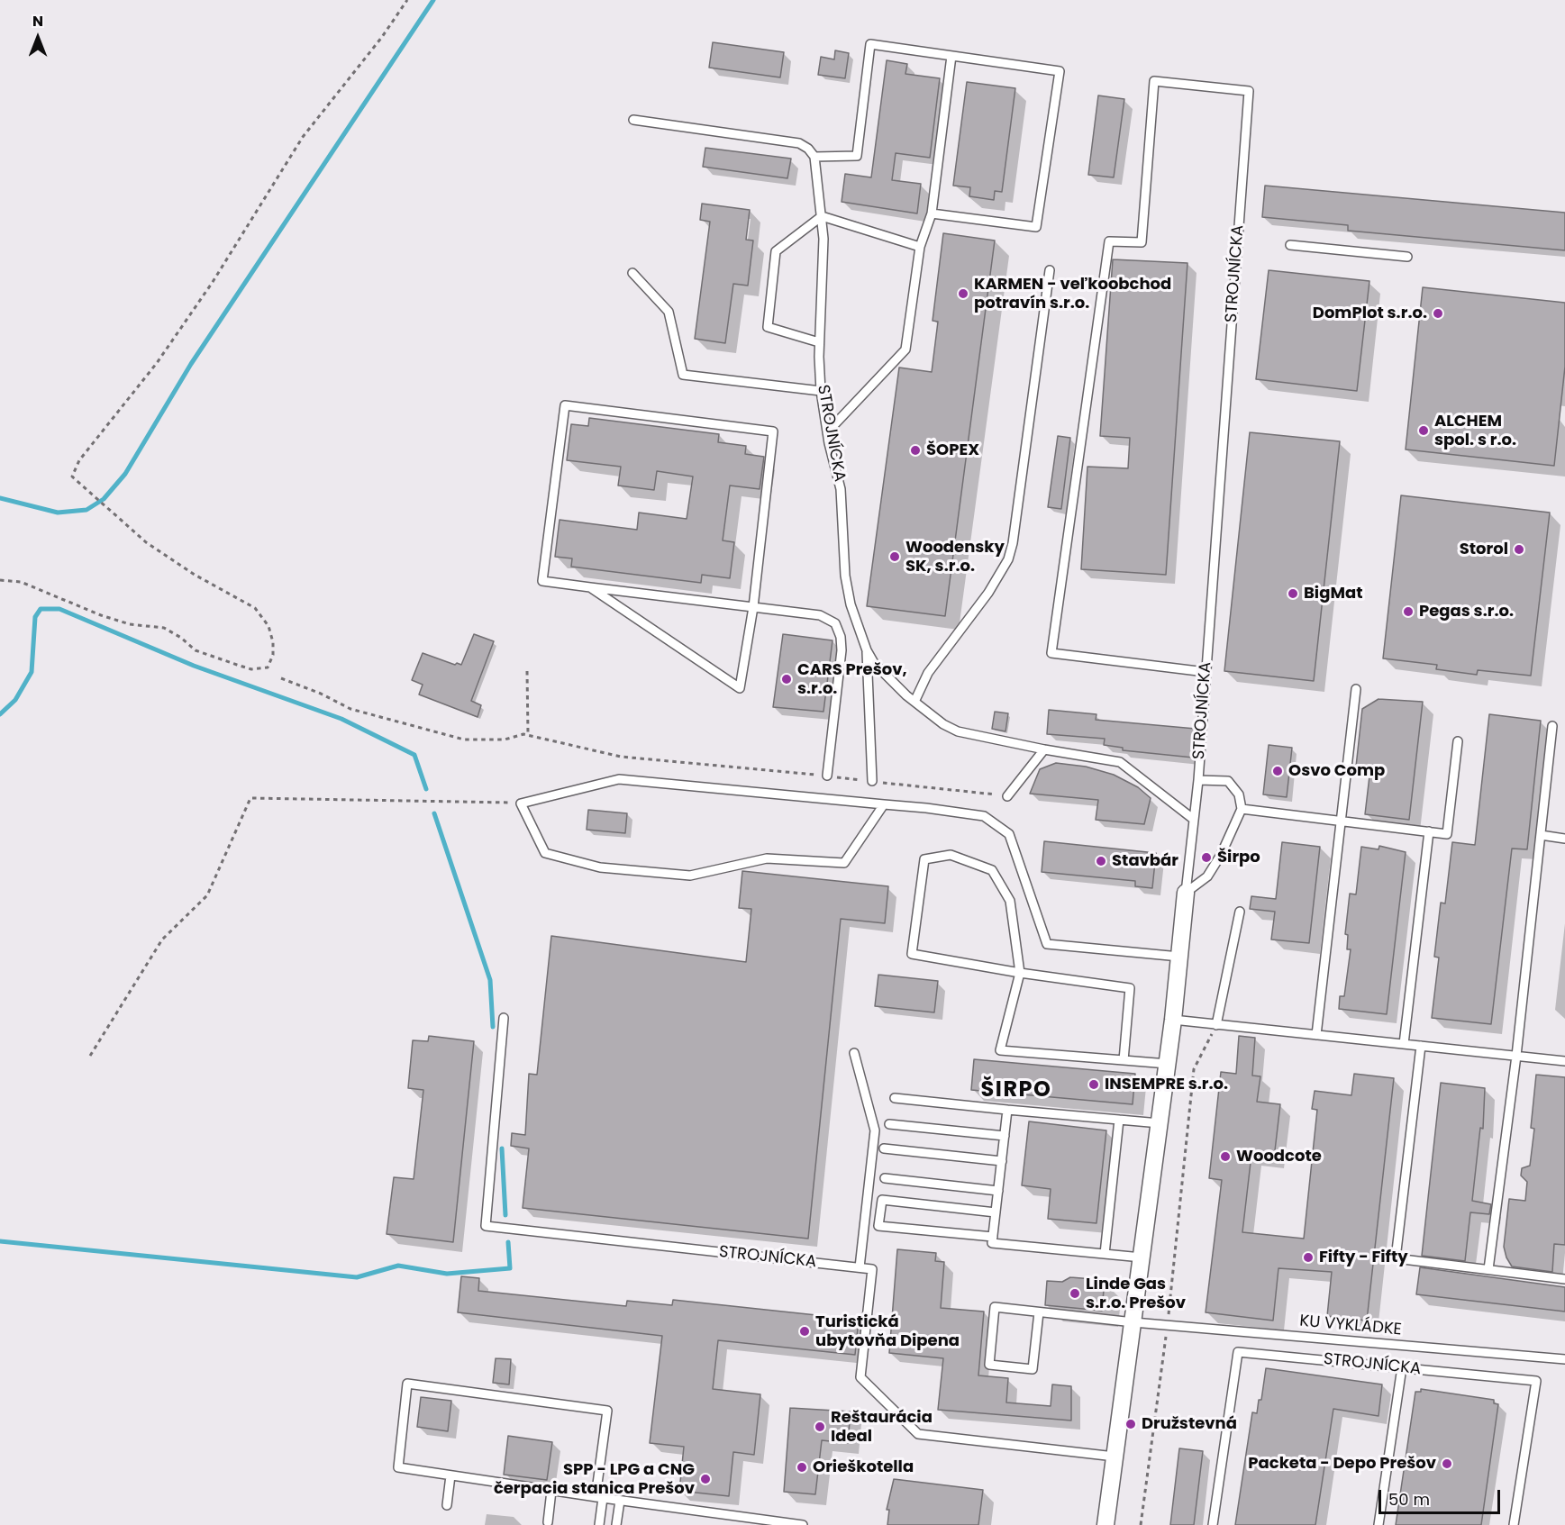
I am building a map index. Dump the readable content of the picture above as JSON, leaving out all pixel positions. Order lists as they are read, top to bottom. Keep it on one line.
{"streets":{"street":["STROJNÍCKA"],"lane":["KU VYKLÁDKE"]},"crossings":[["STROJNÍCKA","KU VYKLÁDKE"]],"districts":["ŠIRPO"],"places":["KARMEN - veľkoobchod potravín s.r.o.","DomPlot s.r.o.","ALCHEM spol. s r.o.","ŠOPEX","Storol","Woodensky SK, s.r.o.","BigMat","Pegas s.r.o.","CARS Prešov, s.r.o.","Osvo Comp","Širpo","Stavbár","INSEMPRE s.r.o.","Woodcote","Fifty - Fifty","Linde Gas s.r.o. Prešov","Turistická ubytovňa Dipena","Družstevná","Reštaurácia Ideal","Packeta - Depo Prešov","Orieškotella","SPP - LPG a CNG čerpacia stanica Prešov"],"scale_bar":"50 m","north":"top"}
